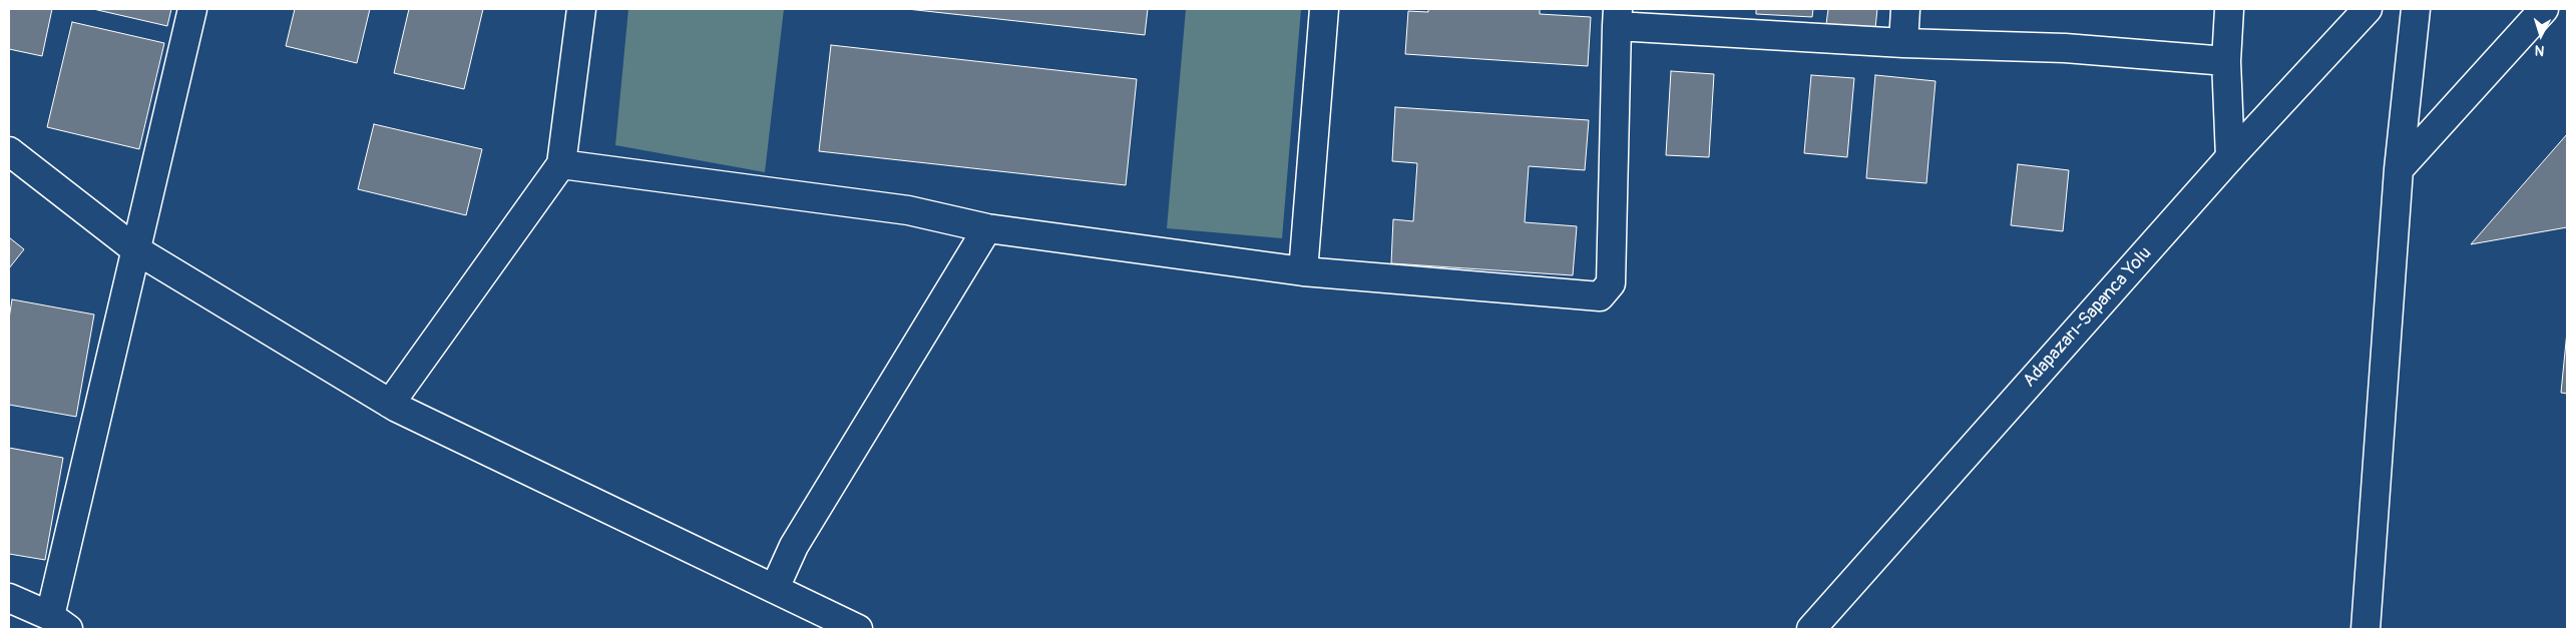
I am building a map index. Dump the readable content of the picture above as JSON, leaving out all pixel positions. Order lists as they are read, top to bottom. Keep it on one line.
{"streets":{"street":["Adapazarı-Sapanca Yolu"]},"north":"bottom"}
